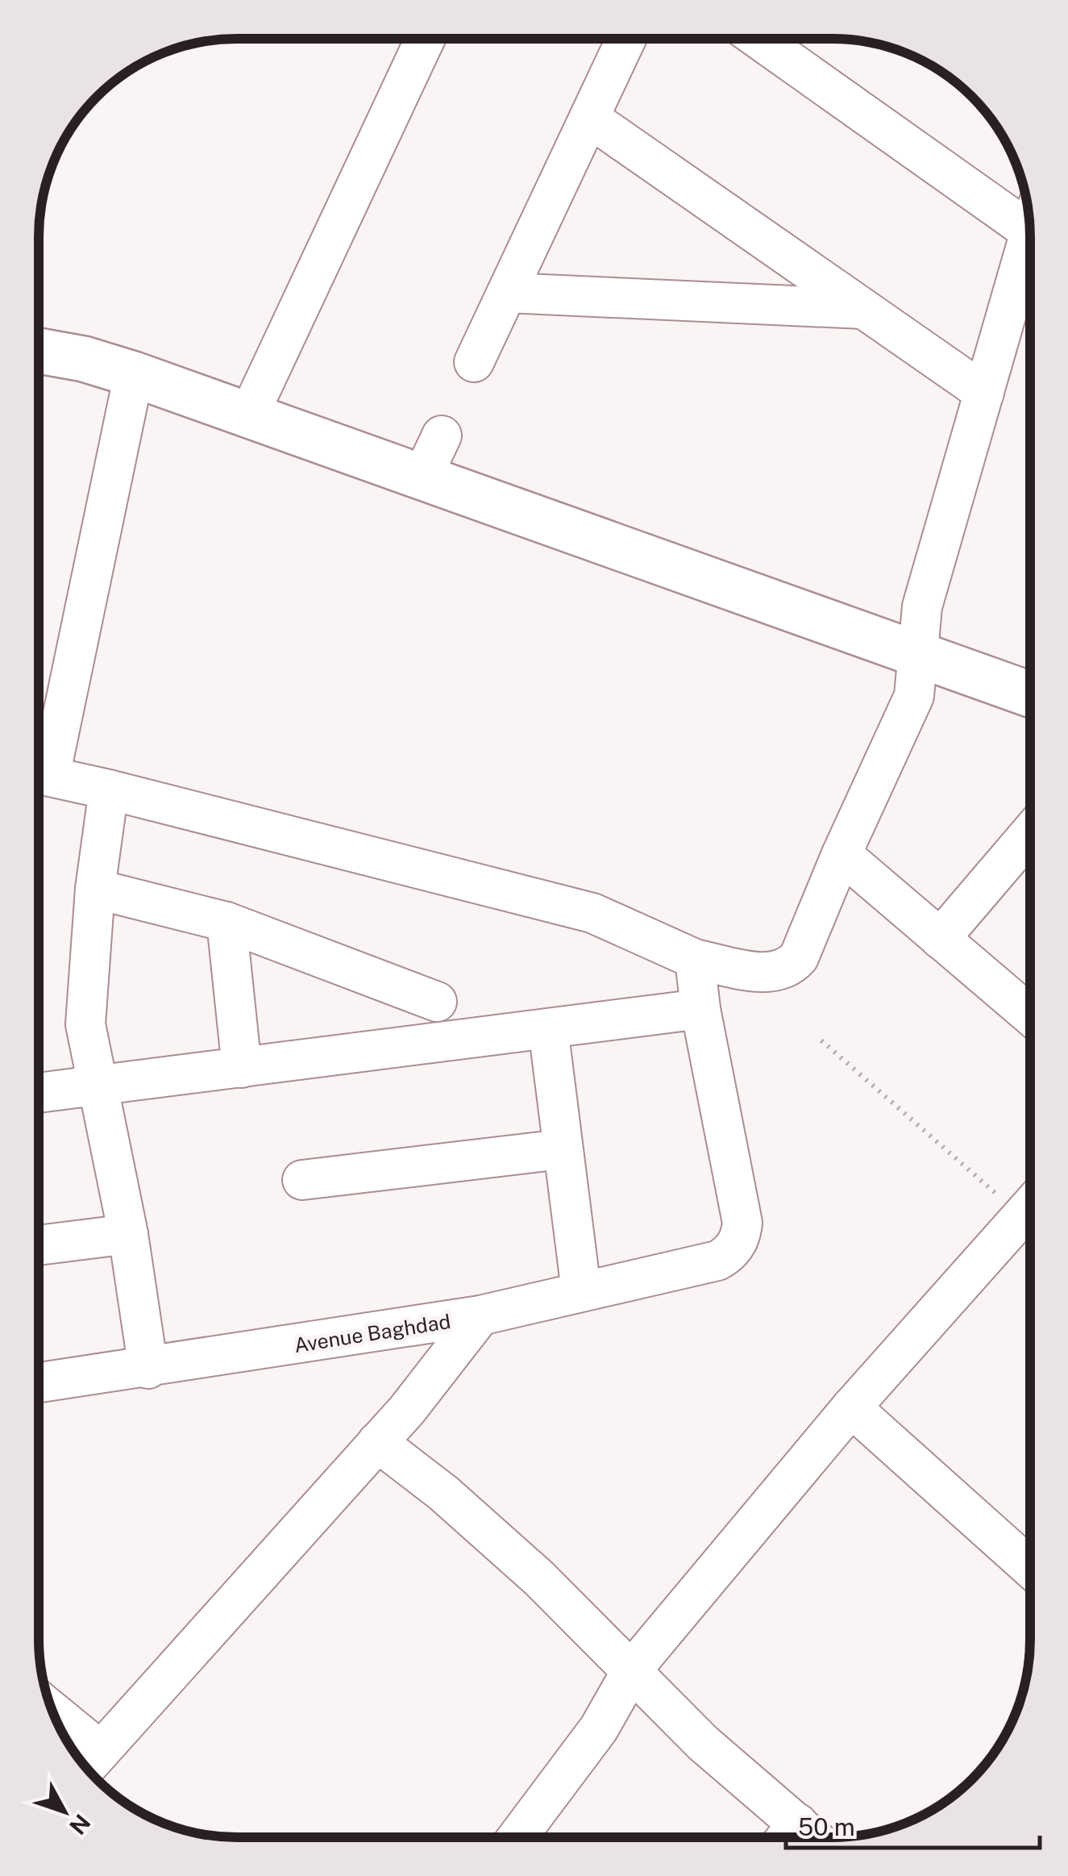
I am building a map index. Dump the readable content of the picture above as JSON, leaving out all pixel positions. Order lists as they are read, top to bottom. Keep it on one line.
{"streets":{"street":["Avenue Baghdad"]},"scale_bar":"50 m","north":"bottom right"}
